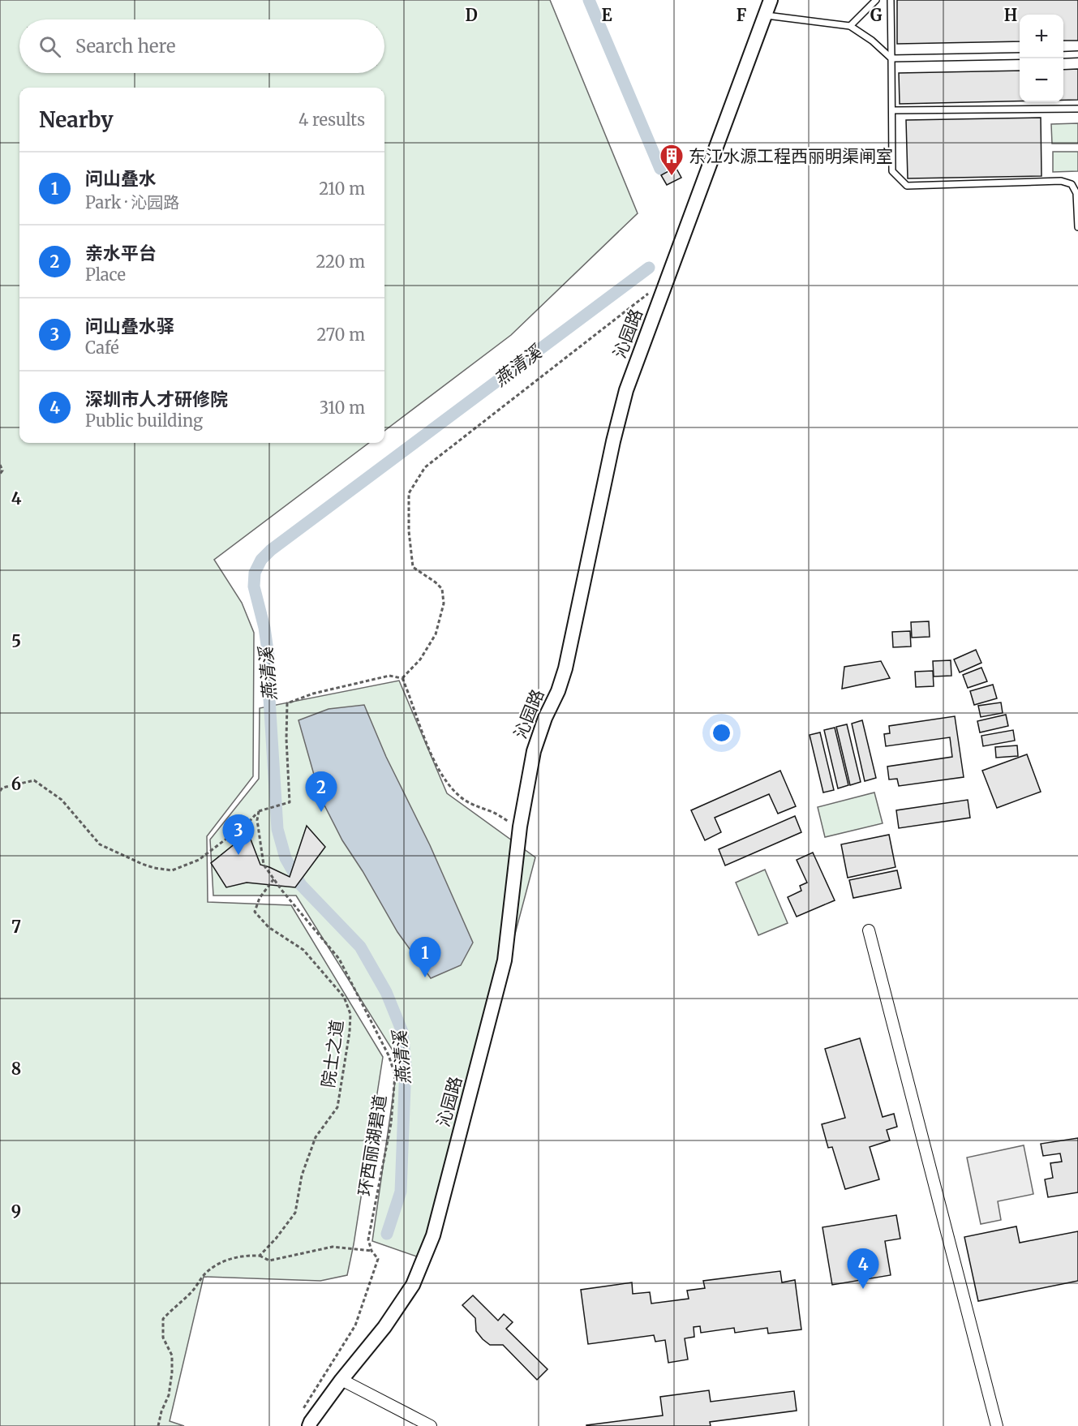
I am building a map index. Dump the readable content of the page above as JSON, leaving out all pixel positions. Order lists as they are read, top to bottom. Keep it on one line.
{"streets":{"street":["沁园路"],"path":["院士之道","环西丽湖碧道"]},"crossings":[["院士之道","环西丽湖碧道"]],"water":["燕清溪"],"places":{"building":["东江水源工程西丽明渠闸室"]},"page":{"map_buttons":["+","−"],"search":"Search here","heading":["Nearby","4 results"],"list":[{"mark":"1","name":"问山叠水","note":"Park · 沁园路","value":"210 m"},{"mark":"2","name":"亲水平台","note":"Place","value":"220 m"},{"mark":"3","name":"问山叠水驿","note":"Café","value":"270 m"},{"mark":"4","name":"深圳市人才研修院","note":"Public building","value":"310 m"}],"pins":["2","3","1","4"]},"grid":{"columns":["D","E","F","G","H"],"rows":["4","5","6","7","8","9"]}}
